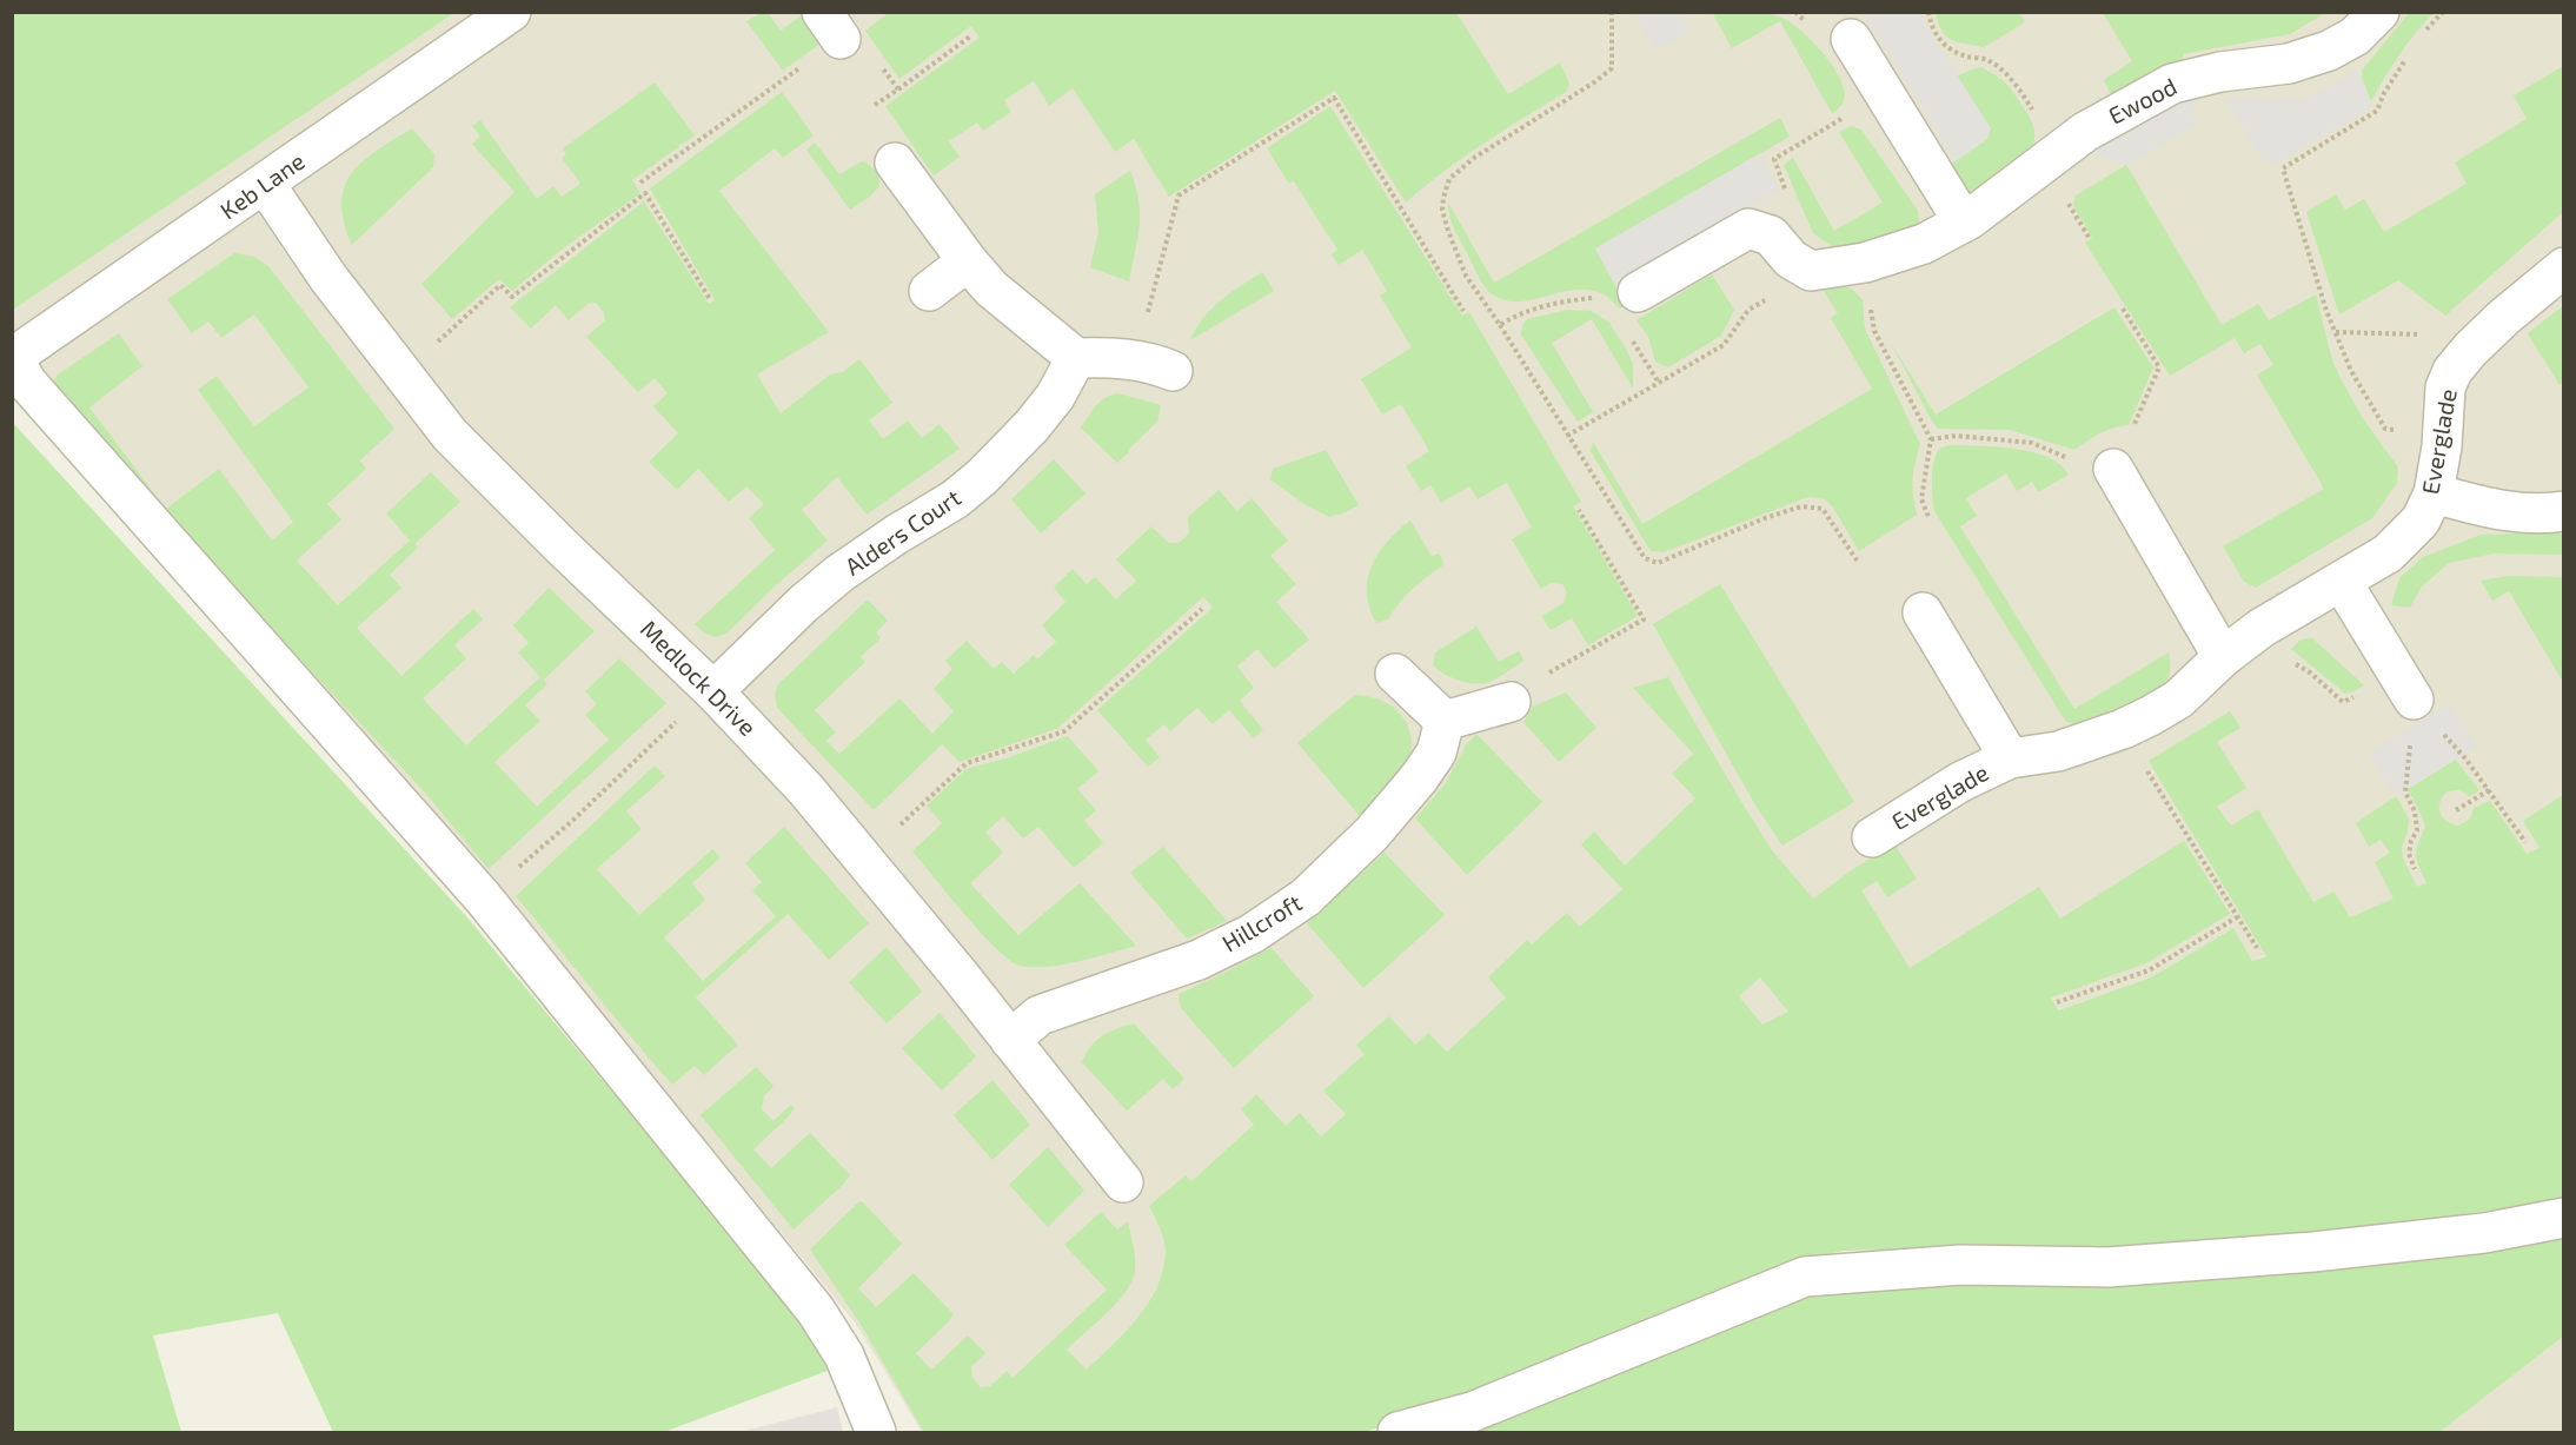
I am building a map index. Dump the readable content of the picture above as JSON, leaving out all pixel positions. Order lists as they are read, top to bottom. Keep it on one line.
{"streets":{"street":["Ewood","Keb Lane","Everglade","Alders Court","Medlock Drive","Hillcroft"]},"crossings":[["Keb Lane","Medlock Drive"],["Alders Court","Medlock Drive"],["Medlock Drive","Hillcroft"]]}
